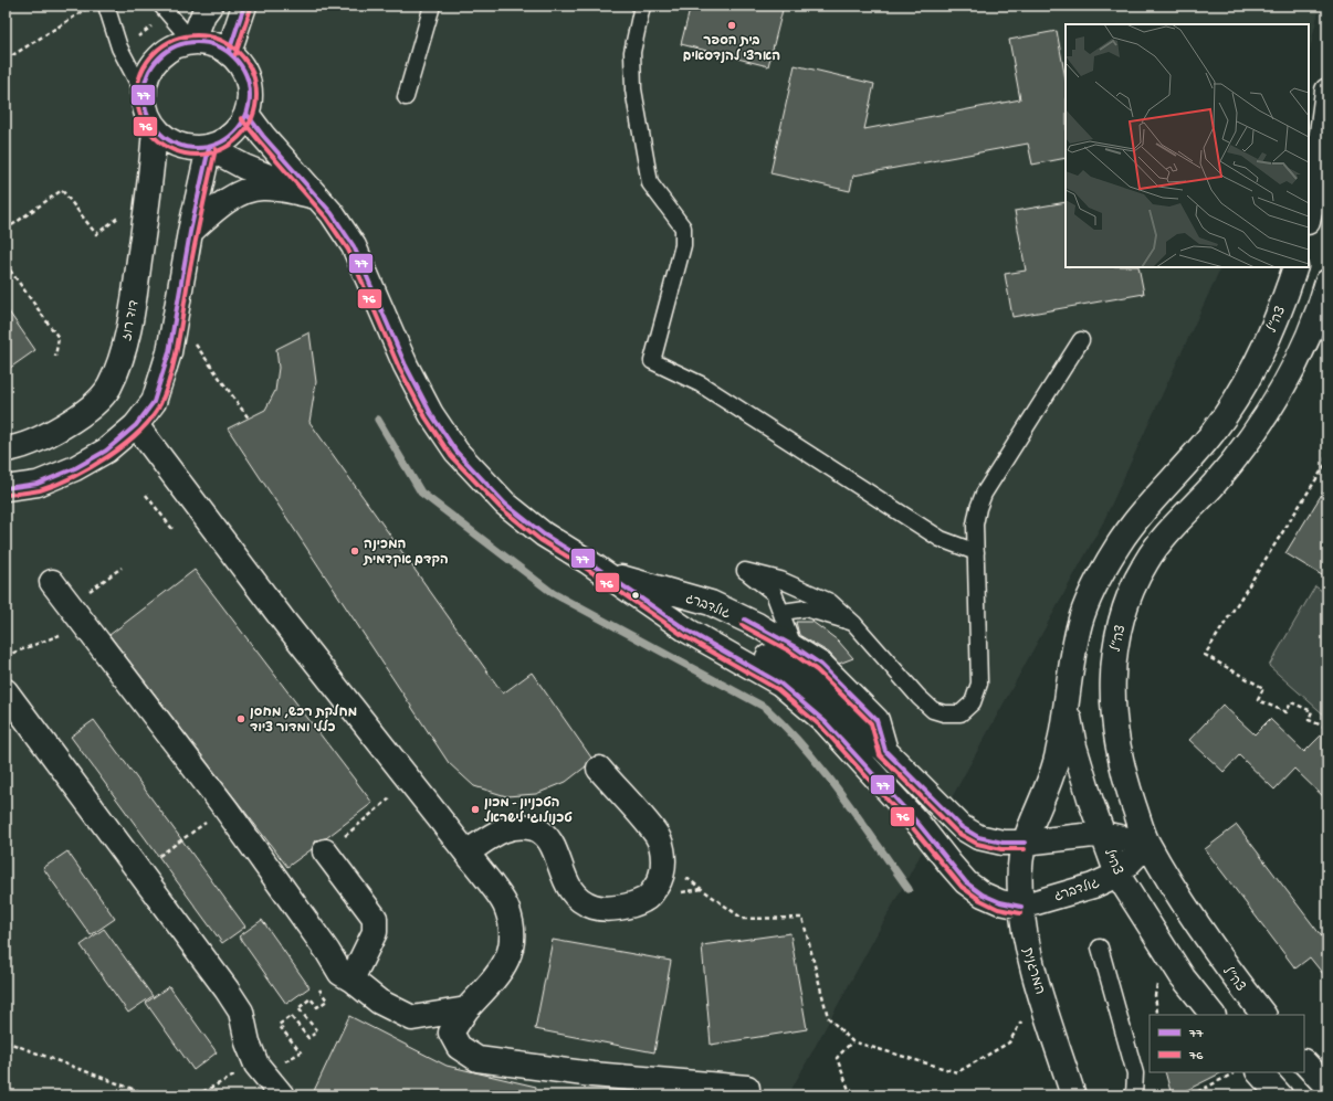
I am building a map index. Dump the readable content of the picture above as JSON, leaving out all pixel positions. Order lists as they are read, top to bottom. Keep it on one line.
{"streets":{"street":["צה״ל","דוד רוז","גולדברג","צה\"ל","המרגנית"]},"crossings":[["צה״ל","גולדברג"],["צה״ל","צה\"ל"],["צה״ל","המרגנית"],["דוד רוז","גולדברג"],["גולדברג","צה\"ל"],["גולדברג","המרגנית"],["צה\"ל","המרגנית"]],"places":["בית הספר הארצי להנדסאים","המכינה הקדם אקדמית","מחלקת רכש, מחסן כללי ומדור ציוד","הטכניון - מכון טכנולוגי לישראל"],"lines":["transit line 77","transit line 76"],"legend":["77","76"]}
